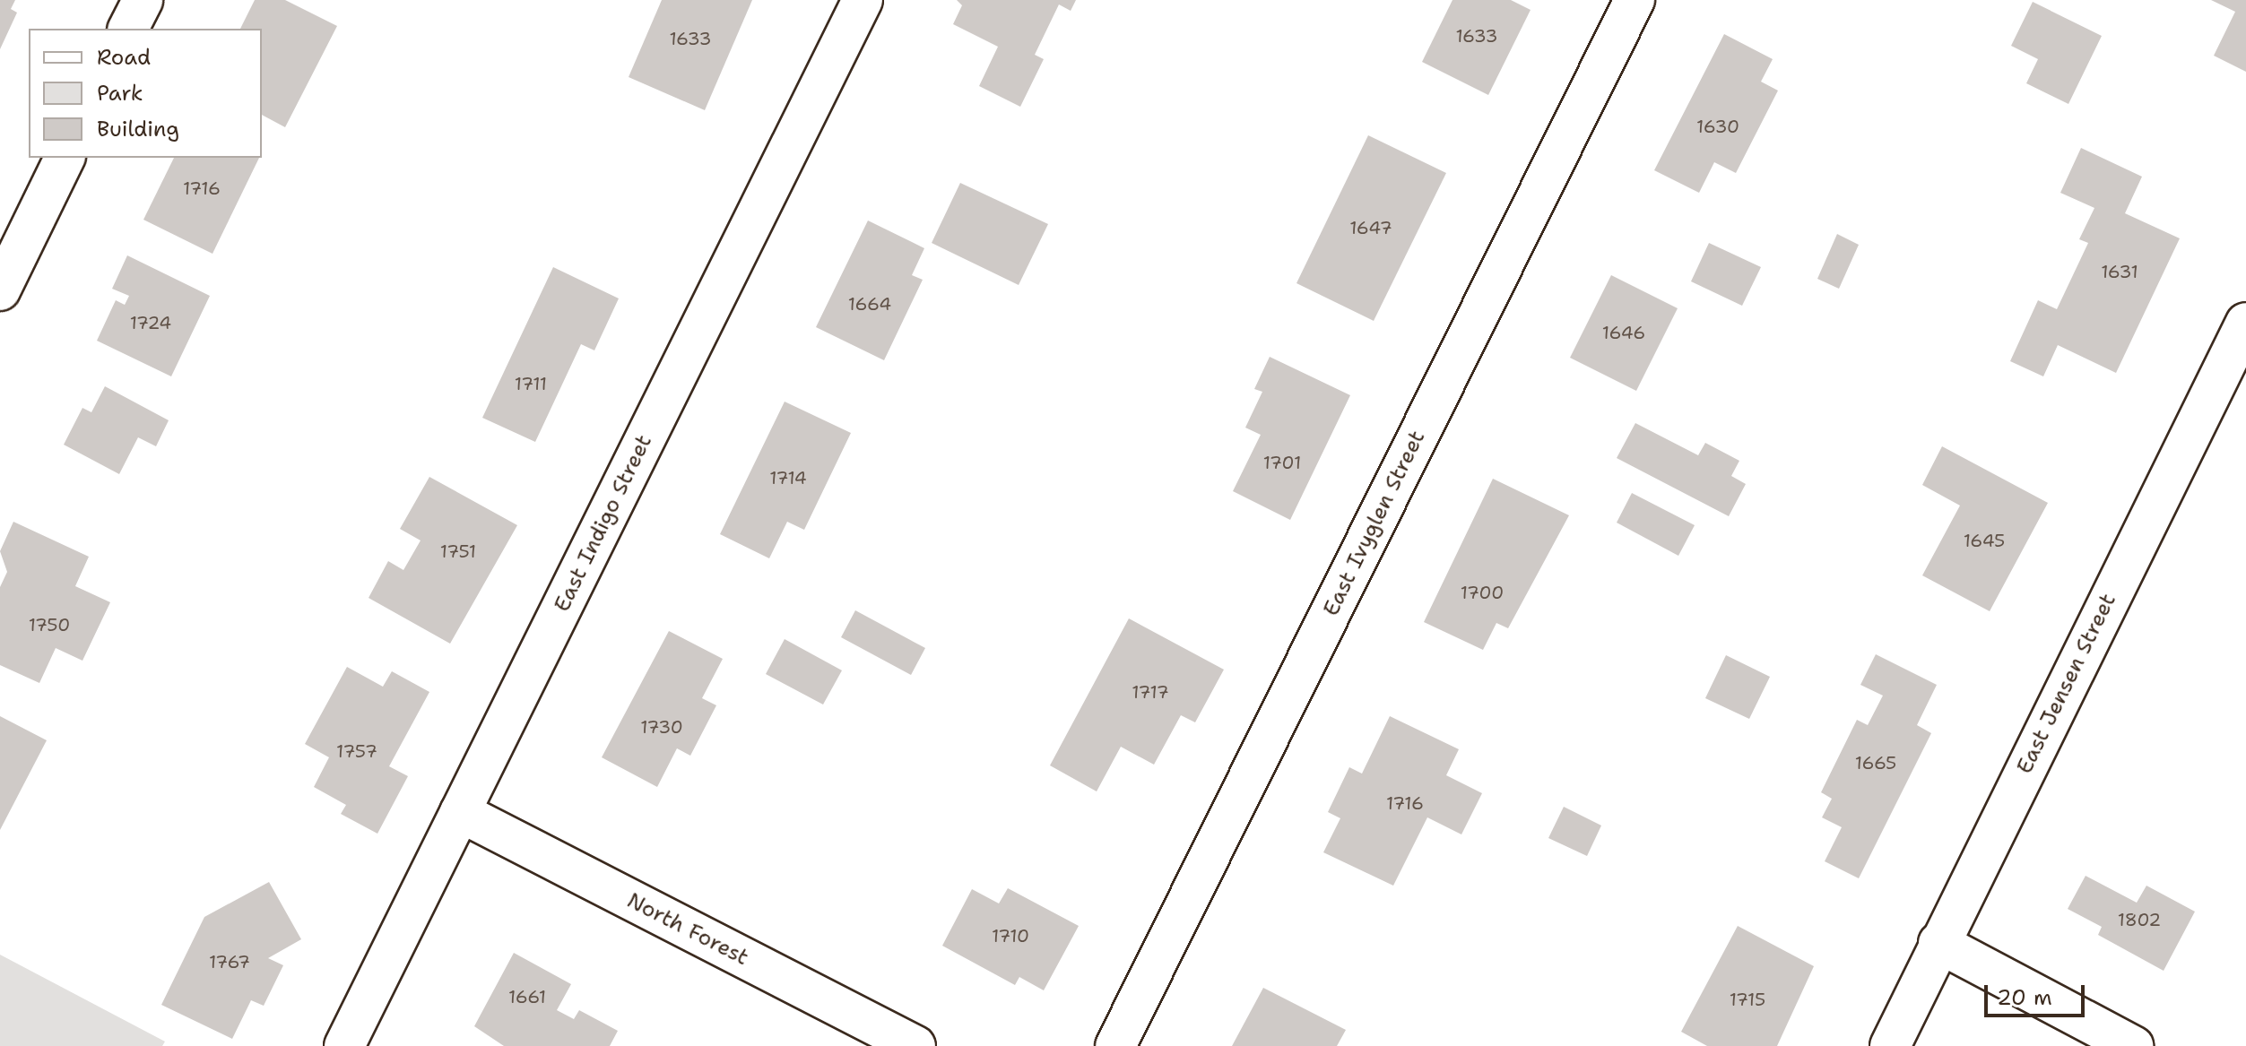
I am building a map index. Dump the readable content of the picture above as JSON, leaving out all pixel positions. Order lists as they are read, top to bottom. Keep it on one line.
{"streets":{"street":["East Indigo Street","East Ivyglen Street","East Jensen Street","North Forest"]},"crossings":[["East Indigo Street","North Forest"]],"house_numbers":["1633","1633","1630","1716","1647","1631","1664","1724","1646","1711","1701","1714","1645","1751","1700","1750","1717","1730","1757","1665","1716","1802","1710","1767","1661","1715"],"legend":["Road","Park","Building"],"scale_bar":"20 m"}
